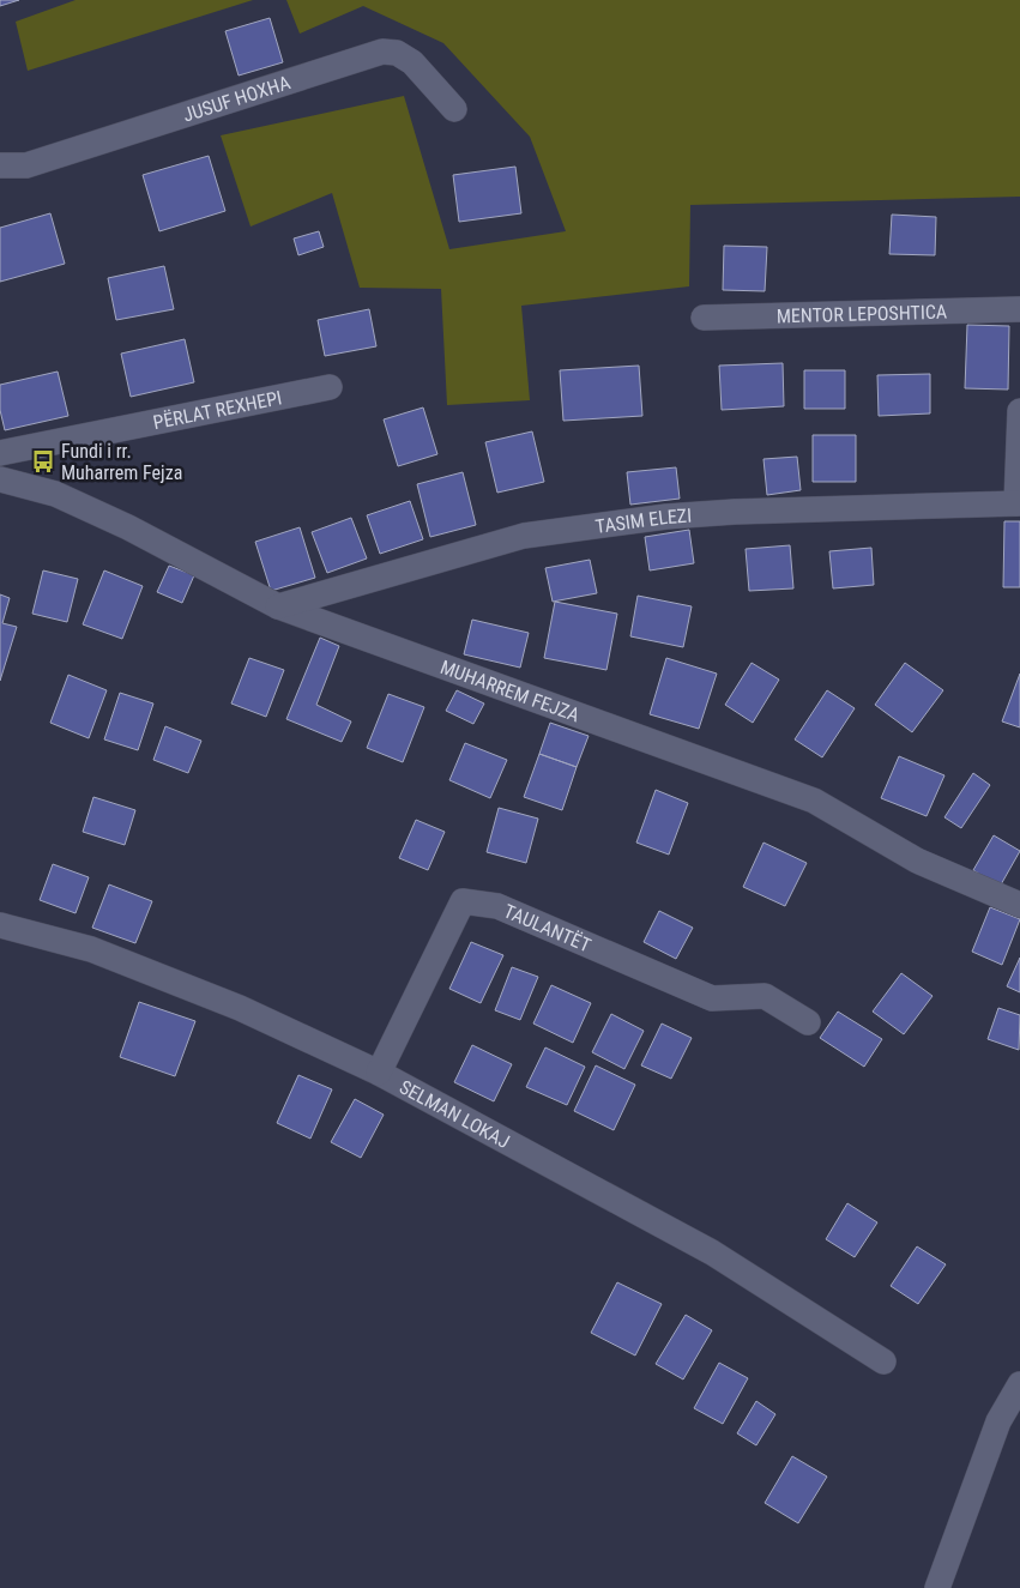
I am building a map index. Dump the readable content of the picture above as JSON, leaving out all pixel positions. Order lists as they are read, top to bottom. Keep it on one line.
{"streets":{"street":["JUSUF HOXHA","MENTOR LEPOSHTICA","PËRLAT REXHEPI","TASIM ELEZI","MUHARREM FEJZA","TAULANTËT","SELMAN LOKAJ"]},"crossings":[["TASIM ELEZI","MUHARREM FEJZA"],["TAULANTËT","SELMAN LOKAJ"]],"places":{"bus stop":["Fundi i rr. Muharrem Fejza"]}}
